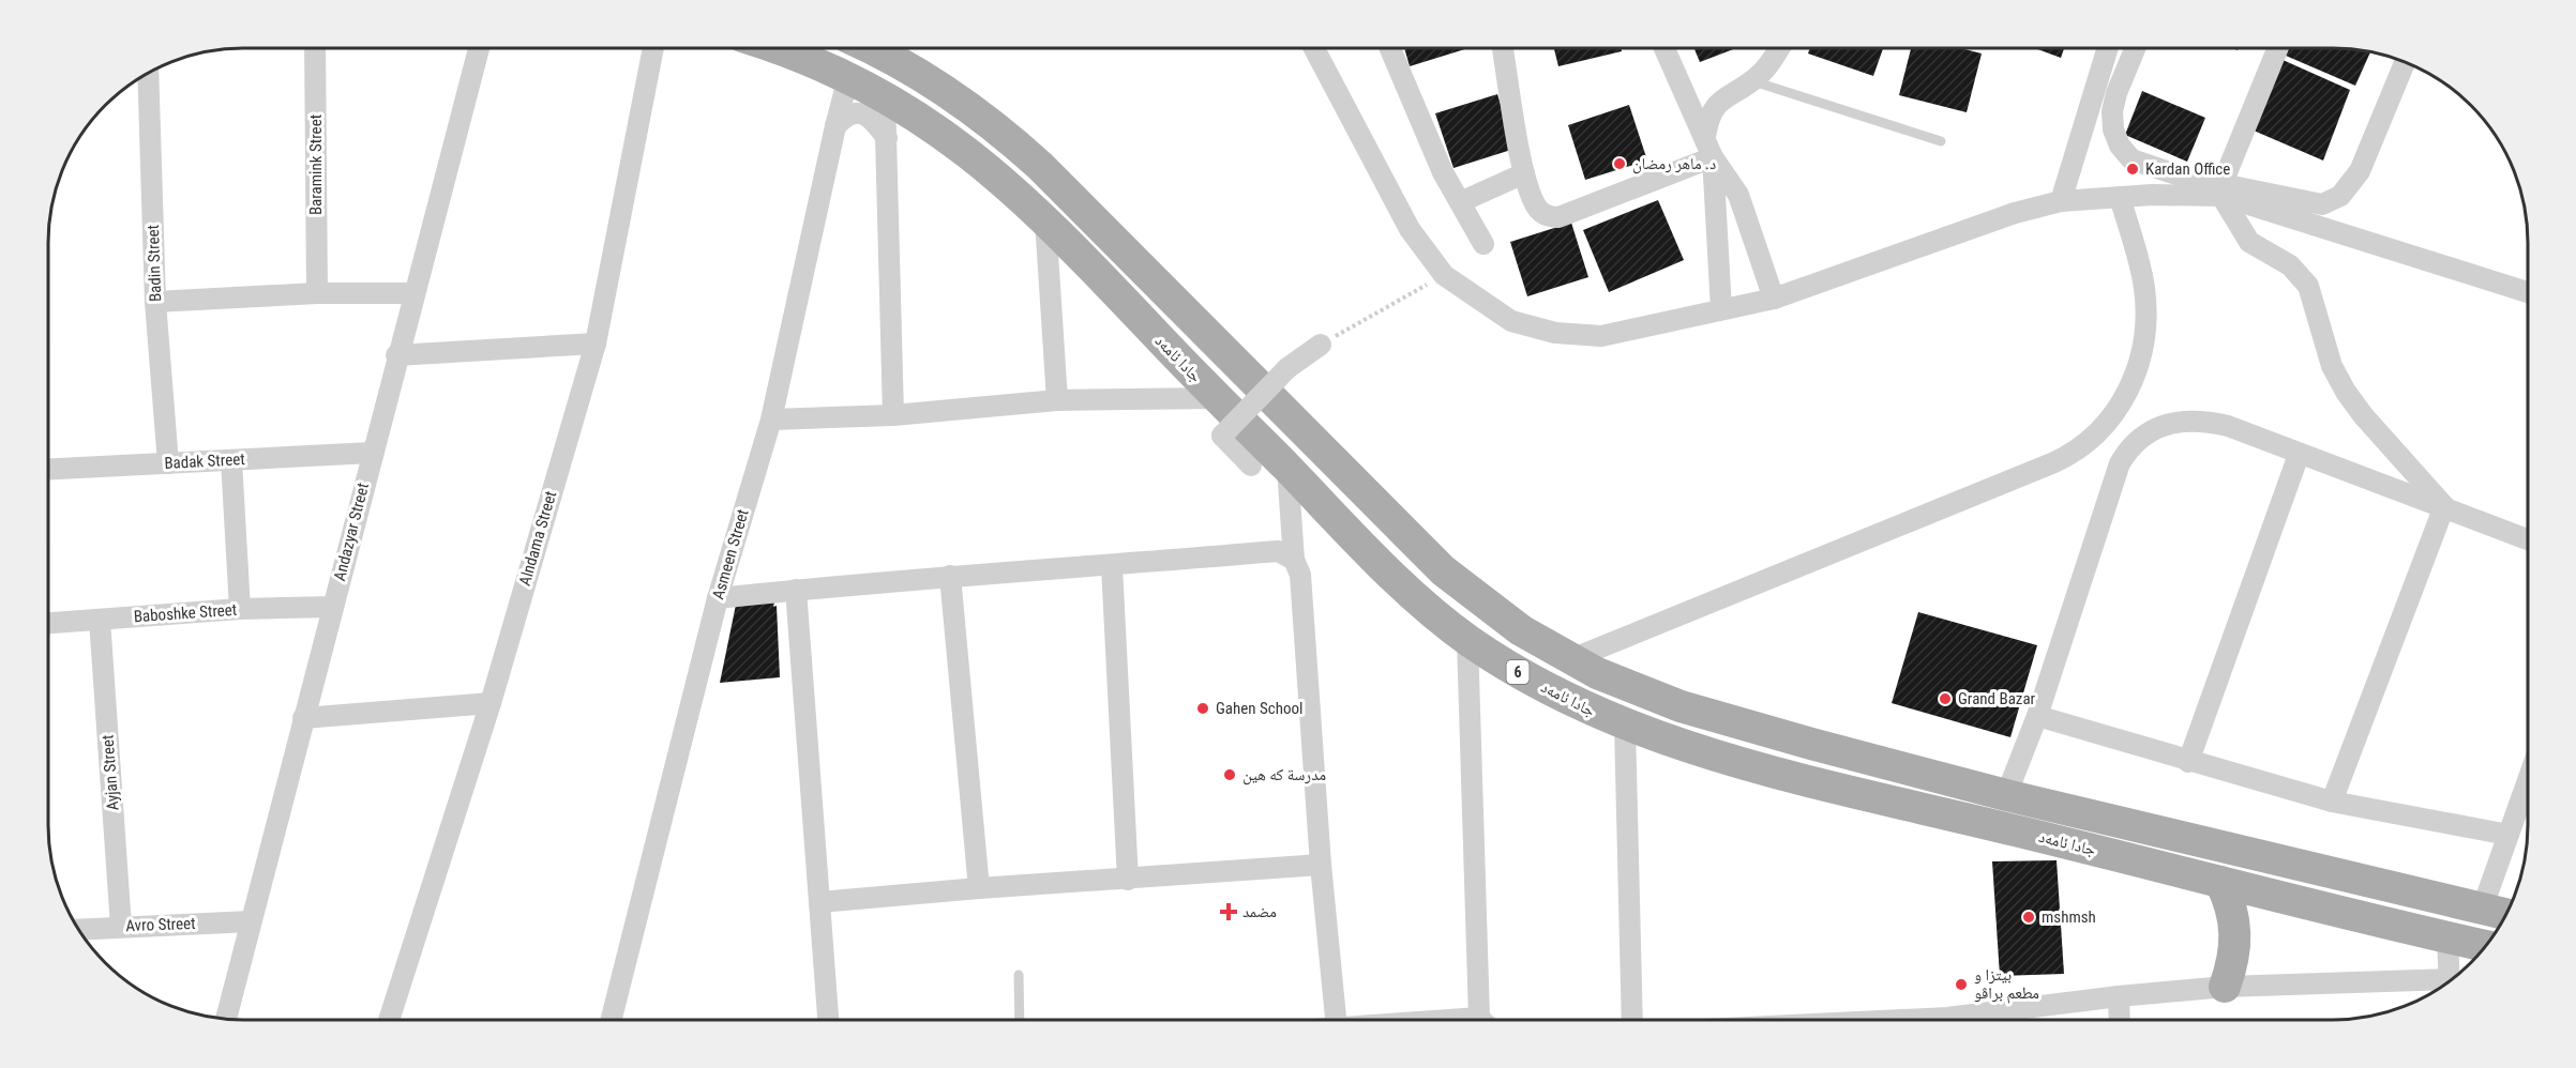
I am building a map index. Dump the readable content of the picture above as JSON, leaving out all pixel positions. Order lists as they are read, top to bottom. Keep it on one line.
{"streets":{"main road":["جادا ئامەد","6"],"street":["Baramink Street","Badin Street","Badak Street","Andazyar Street","Alndama Street","Asmeen Street","Baboshke Street","Ayjan Street","Avro Street"]},"crossings":[["Badin Street","Badak Street"],["جادا ئامەد","Asmeen Street"],["Badak Street","Andazyar Street"],["Andazyar Street","Baboshke Street"],["Andazyar Street","Avro Street"],["Baboshke Street","Ayjan Street"],["Ayjan Street","Avro Street"]],"places":{"other":["د. ماهر رمضان","Kardan Office","Grand Bazar","Gahen School","مدرسة كه هين","mshmsh","بيتزا و مطعم براڤو"],"health":["مضمد"]}}
